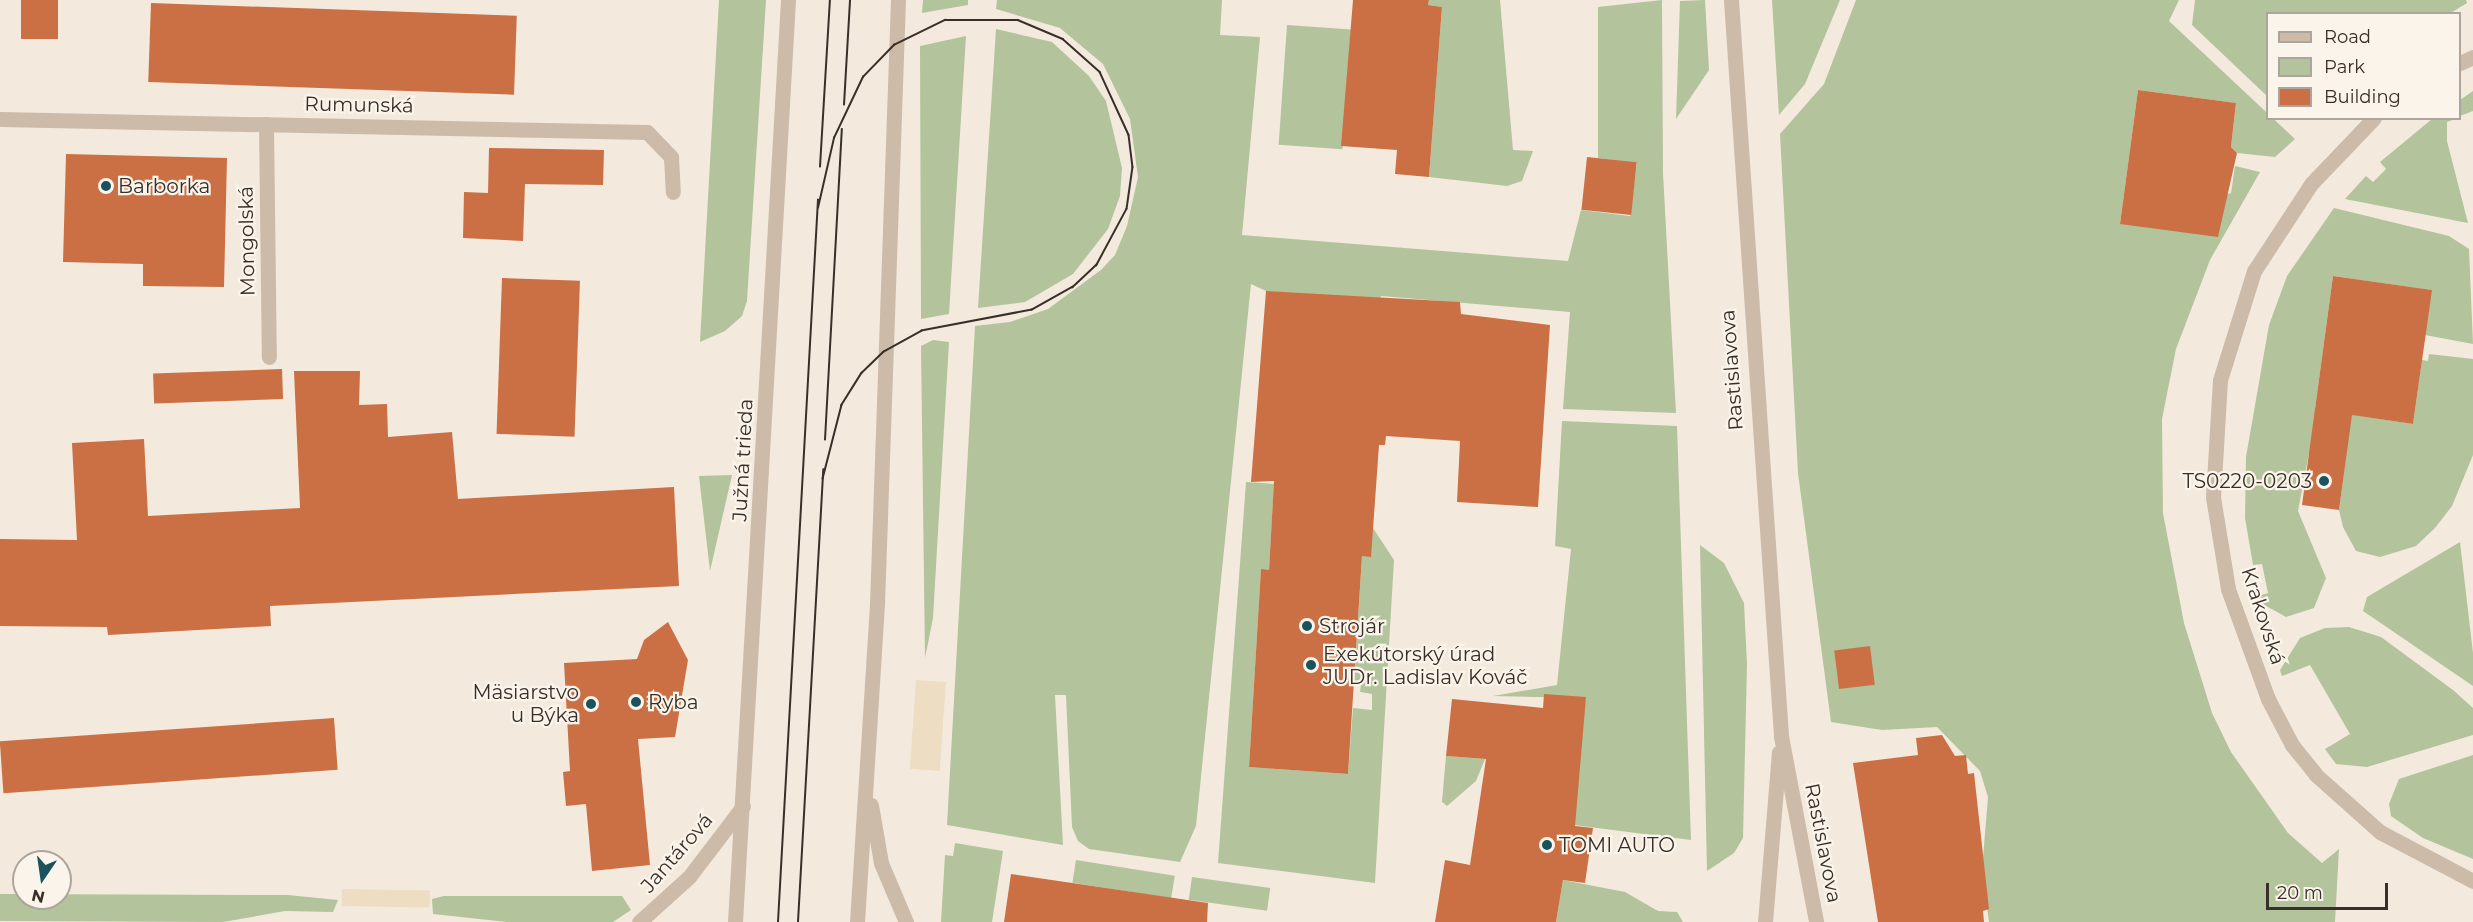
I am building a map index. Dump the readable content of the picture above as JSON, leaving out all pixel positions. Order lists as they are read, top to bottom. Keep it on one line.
{"streets":{"street":["Rumunská","Mongolská","Rastislavova","Južná trieda","Krakovská","Jantárová"]},"crossings":[["Rumunská","Mongolská"],["Južná trieda","Jantárová"]],"places":["Barborka","TS0220-0203","Strojár","Exekútorský úrad JUDr. Ladislav Kováč","Ryba","Mäsiarstvo u Býka","TOMI AUTO"],"legend":["Road","Park","Building"],"scale_bar":"20 m","north":"bottom"}
